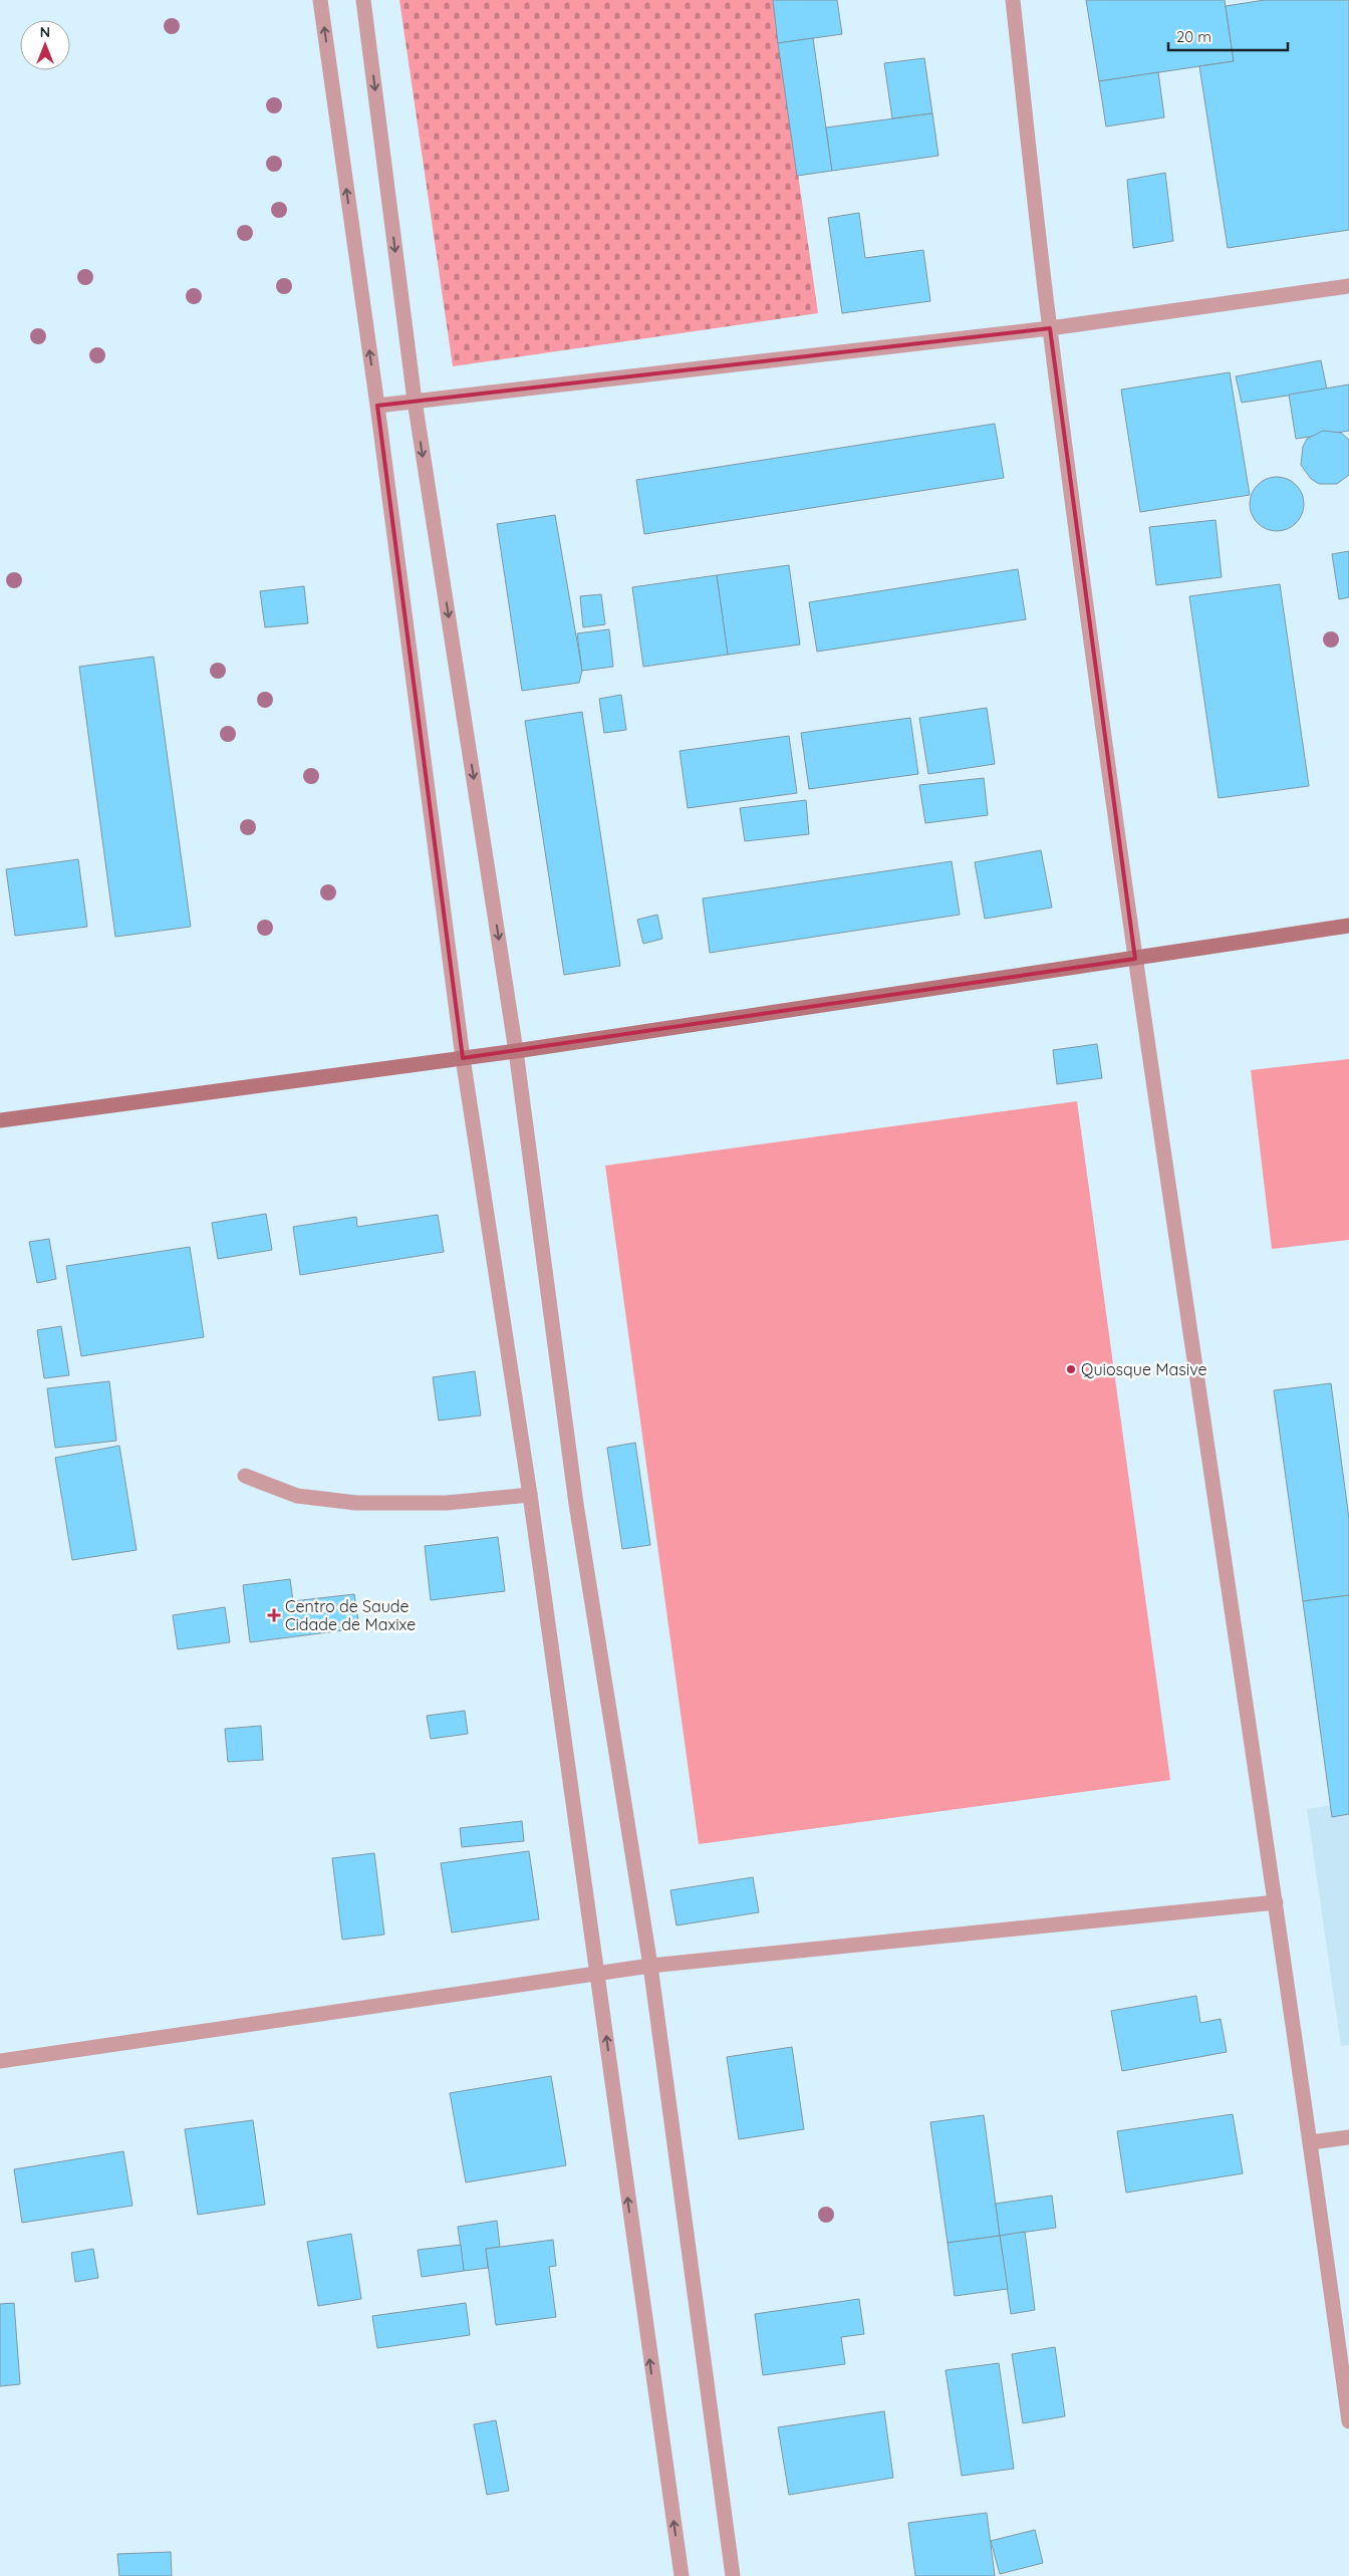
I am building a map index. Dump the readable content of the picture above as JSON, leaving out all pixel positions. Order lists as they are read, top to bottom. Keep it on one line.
{"places":{"other":["Quiosque Masive"],"health":["Centro de Saude Cidade de Maxixe"]},"scale_bar":"20 m","north":"top"}
